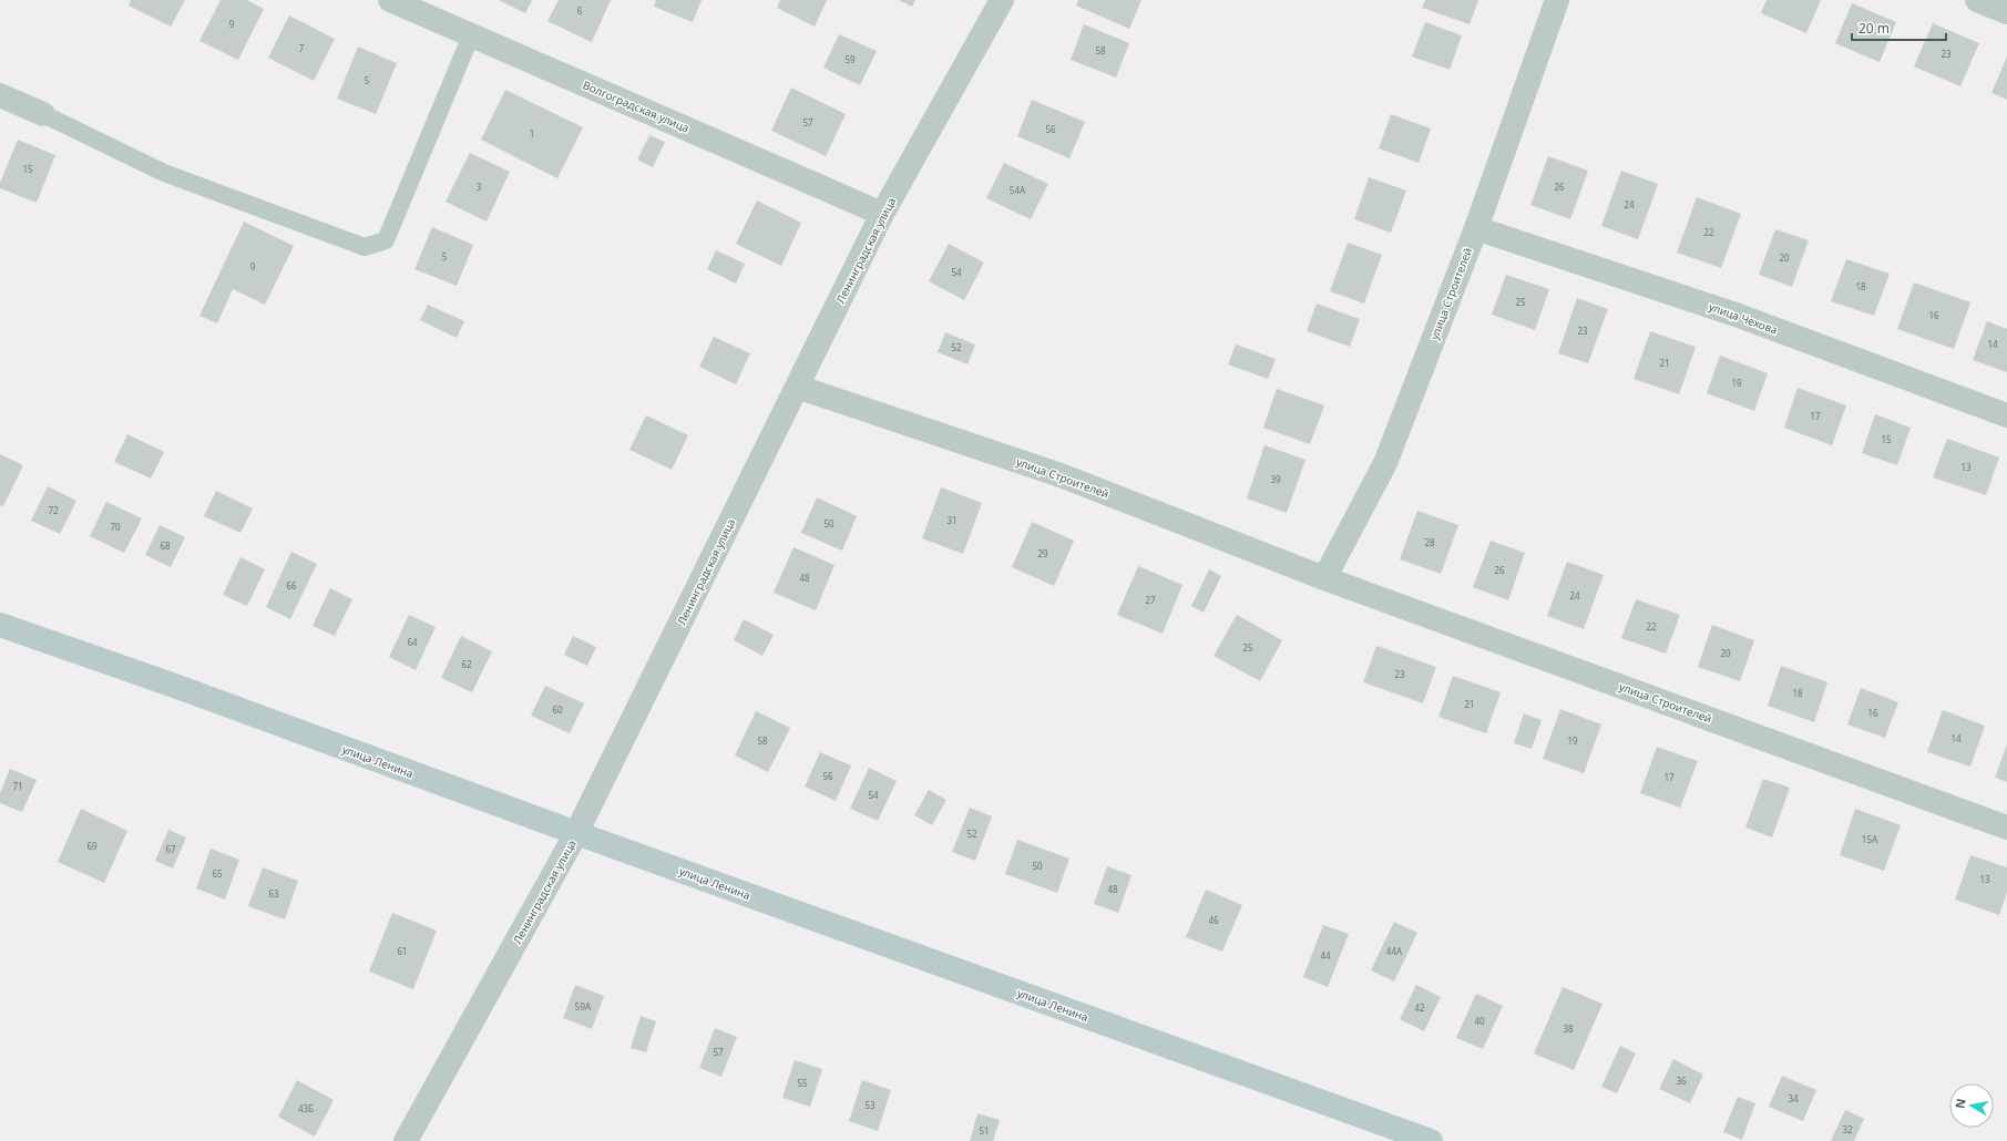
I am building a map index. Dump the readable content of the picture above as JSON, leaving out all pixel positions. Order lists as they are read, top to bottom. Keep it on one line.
{"streets":{"main road":["улица Ленина"],"street":["Волгоградская улица","Ленинградская улица","улица Строителей","улица Чехова"]},"crossings":[["Волгоградская улица","Ленинградская улица"],["Ленинградская улица","улица Строителей"],["Ленинградская улица","улица Ленина"],["улица Строителей","улица Чехова"]],"house_numbers":["6","9","7","58","23","59","5","57","56","1","15","3","26","54А","24","22","5","20","9","54","18","25","16","23","14","52","21","19","17","15","13","39","72","31","50","70","28","68","29","26","48","66","24","27","22","64","25","20","62","23","18","21","60","16","14","58","19","56","17","71","54","52","15А","69","67","50","65","13","48","63","46","61","44А","44","59А","42","40","38","57","36","55","34","53","43Б","32","51"],"scale_bar":"20 m","north":"left"}
